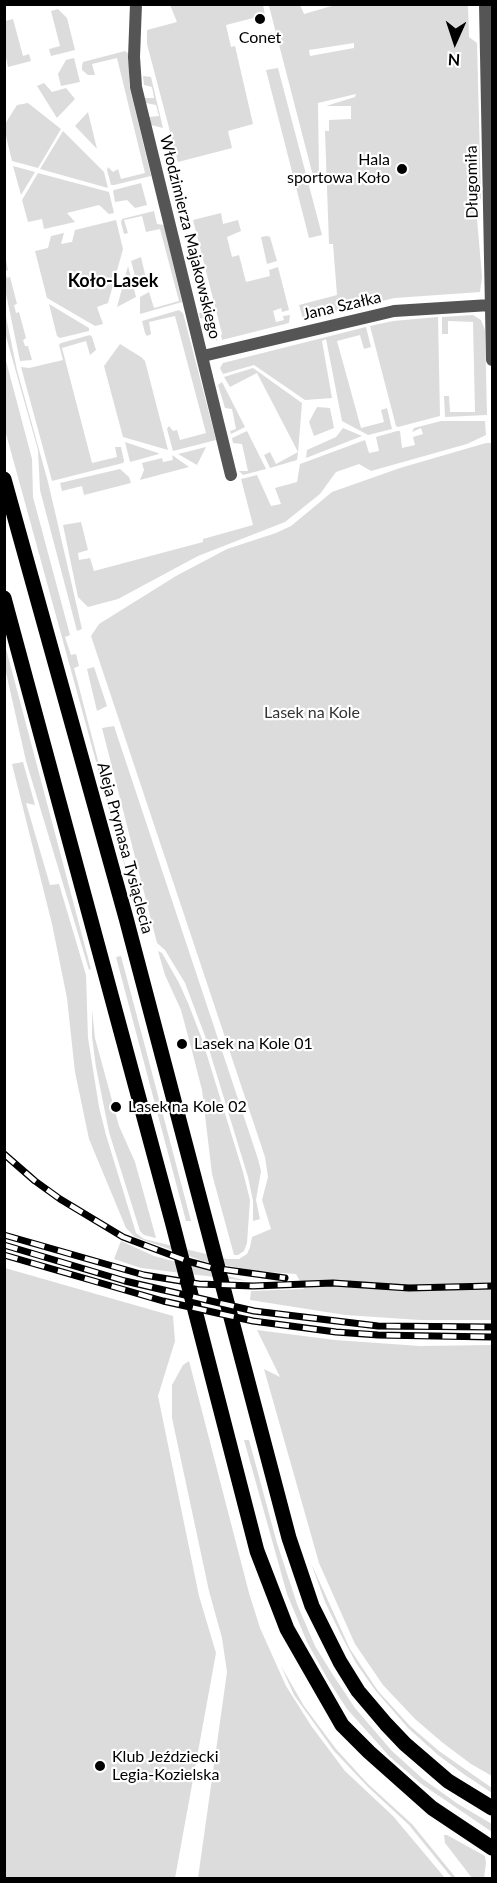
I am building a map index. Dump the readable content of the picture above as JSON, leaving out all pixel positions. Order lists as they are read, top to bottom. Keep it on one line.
{"streets":{"main road":["Aleja Prymasa Tysiąclecia"],"street":["Długomiła","Włodzimierza Majakowskiego","Jana Szałka"]},"crossings":[["Długomiła","Jana Szałka"],["Włodzimierza Majakowskiego","Jana Szałka"]],"districts":["Koło-Lasek"],"parks":["Lasek na Kole"],"places":["Conet","Hala sportowa Koło","Lasek na Kole 01","Lasek na Kole 02","Klub Jeździecki Legia-Kozielska"],"north":"bottom"}
